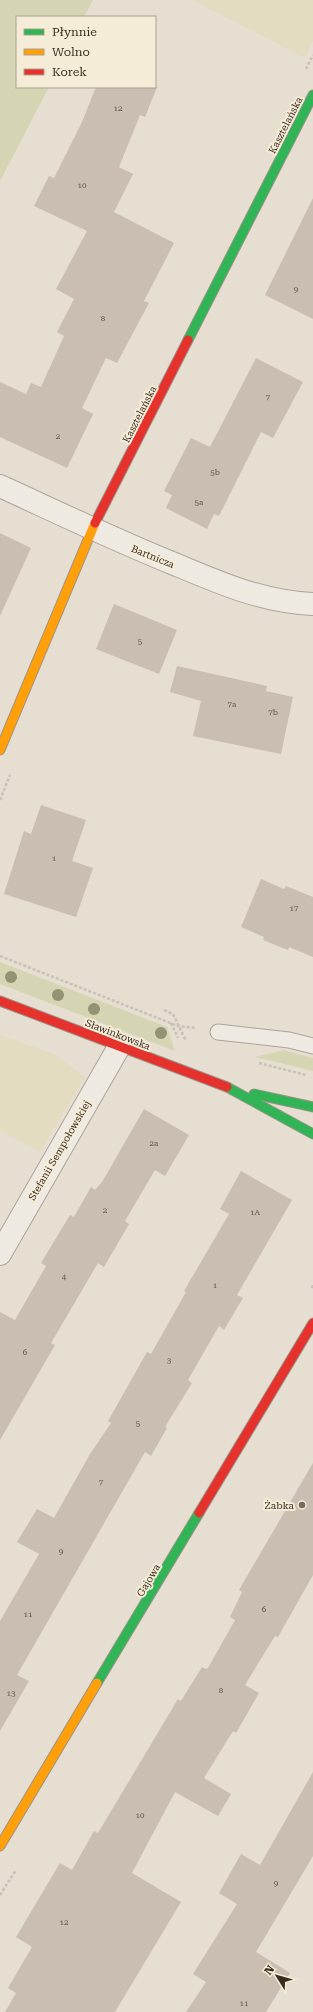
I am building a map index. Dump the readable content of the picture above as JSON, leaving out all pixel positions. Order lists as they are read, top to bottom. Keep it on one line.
{"streets":{"street":["Kasztelańska","Bartnicza","Sławinkowska","Stefanii Sempołowskiej","Gajowa"]},"crossings":[["Kasztelańska","Bartnicza"],["Sławinkowska","Stefanii Sempołowskiej"]],"places":["Żabka"],"house_numbers":["12","10","9","8","7","2","5b","5a","5","7a","7b","1","17","2a","2","1A","4","1","6","3","5","7","9","6","11","8","13","10","9","12","11"],"legend":["Płynnie","Wolno","Korek"],"north":"top left"}
